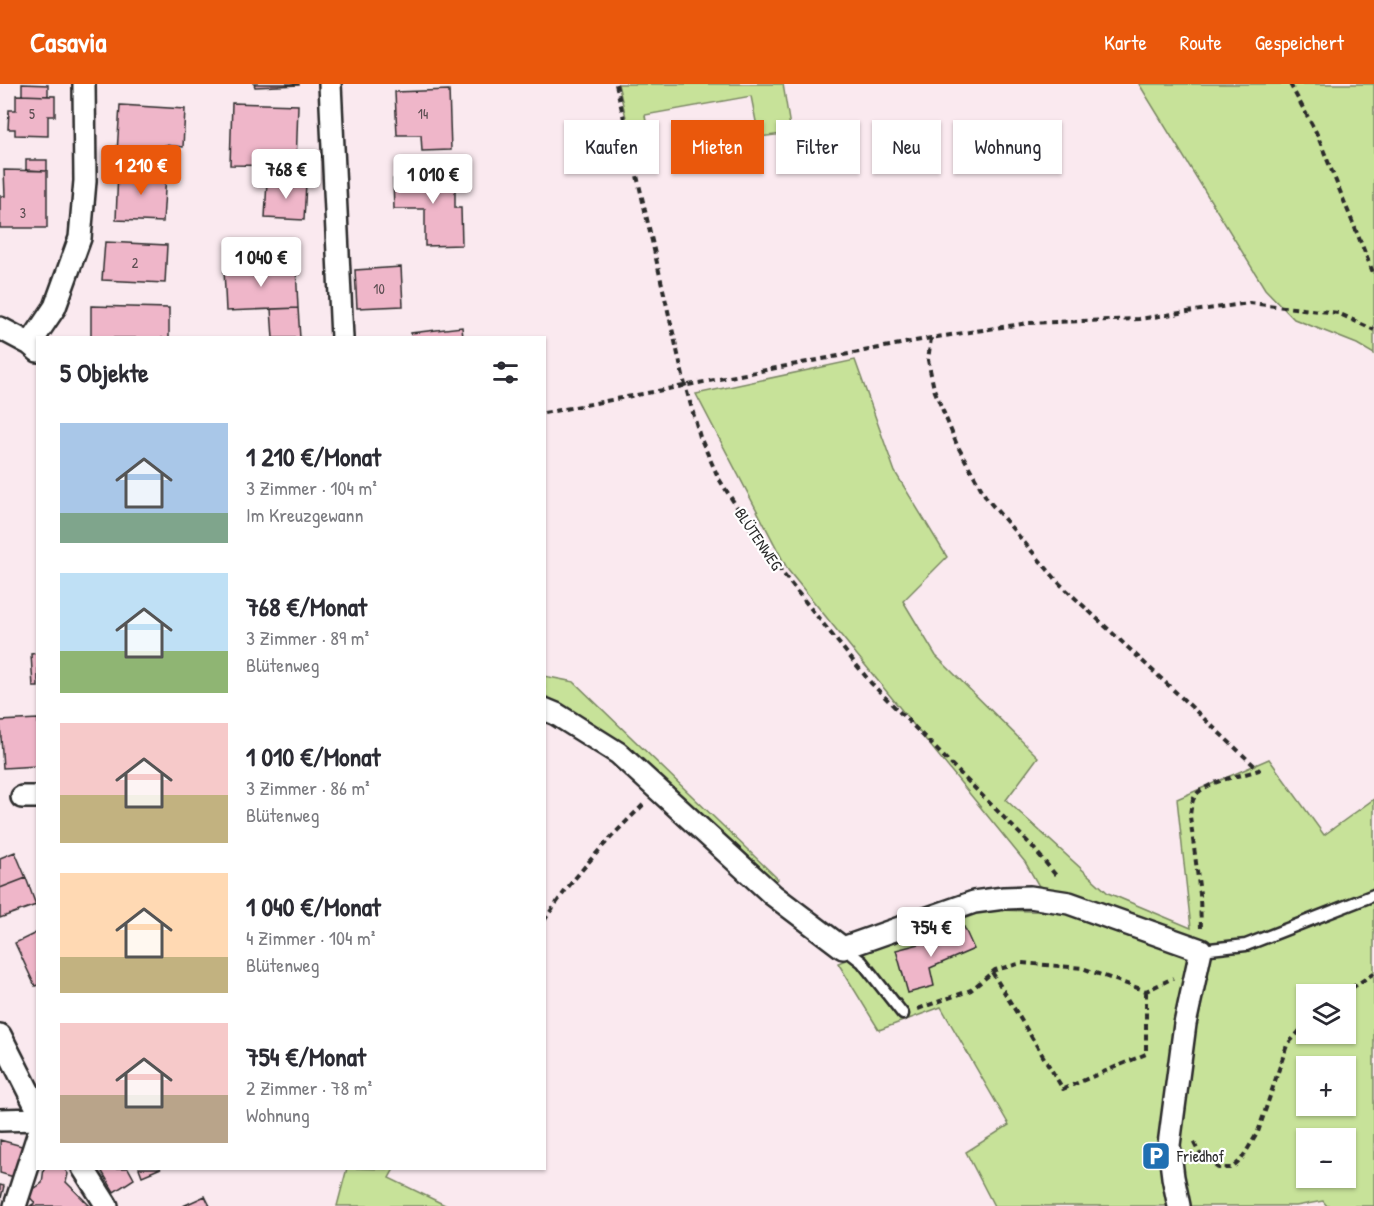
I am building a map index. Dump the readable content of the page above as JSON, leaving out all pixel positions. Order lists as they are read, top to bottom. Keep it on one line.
{"streets":{"path":["BLÜTENWEG"]},"places":{"parking":["Friedhof"]},"house_numbers":["5","14","3","2","10"],"page":{"header":"Casavia","nav":["Karte","Route","Gespeichert"],"chip":["Kaufen","Mieten","Filter","Neu","Wohnung"],"price":["1 210 €","768 €","1 010 €","1 040 €","754 €"],"heading":"5 Objekte","list":[{"name":"1 210 €/Monat","note":"3 Zimmer · 104 m² · Im Kreuzgewann"},{"name":"768 €/Monat","note":"3 Zimmer · 89 m² · Blütenweg"},{"name":"1 010 €/Monat","note":"3 Zimmer · 86 m² · Blütenweg"},{"name":"1 040 €/Monat","note":"4 Zimmer · 104 m² · Blütenweg"},{"name":"754 €/Monat","note":"2 Zimmer · 78 m² · Wohnung"}],"map_buttons":["+","−"]}}
